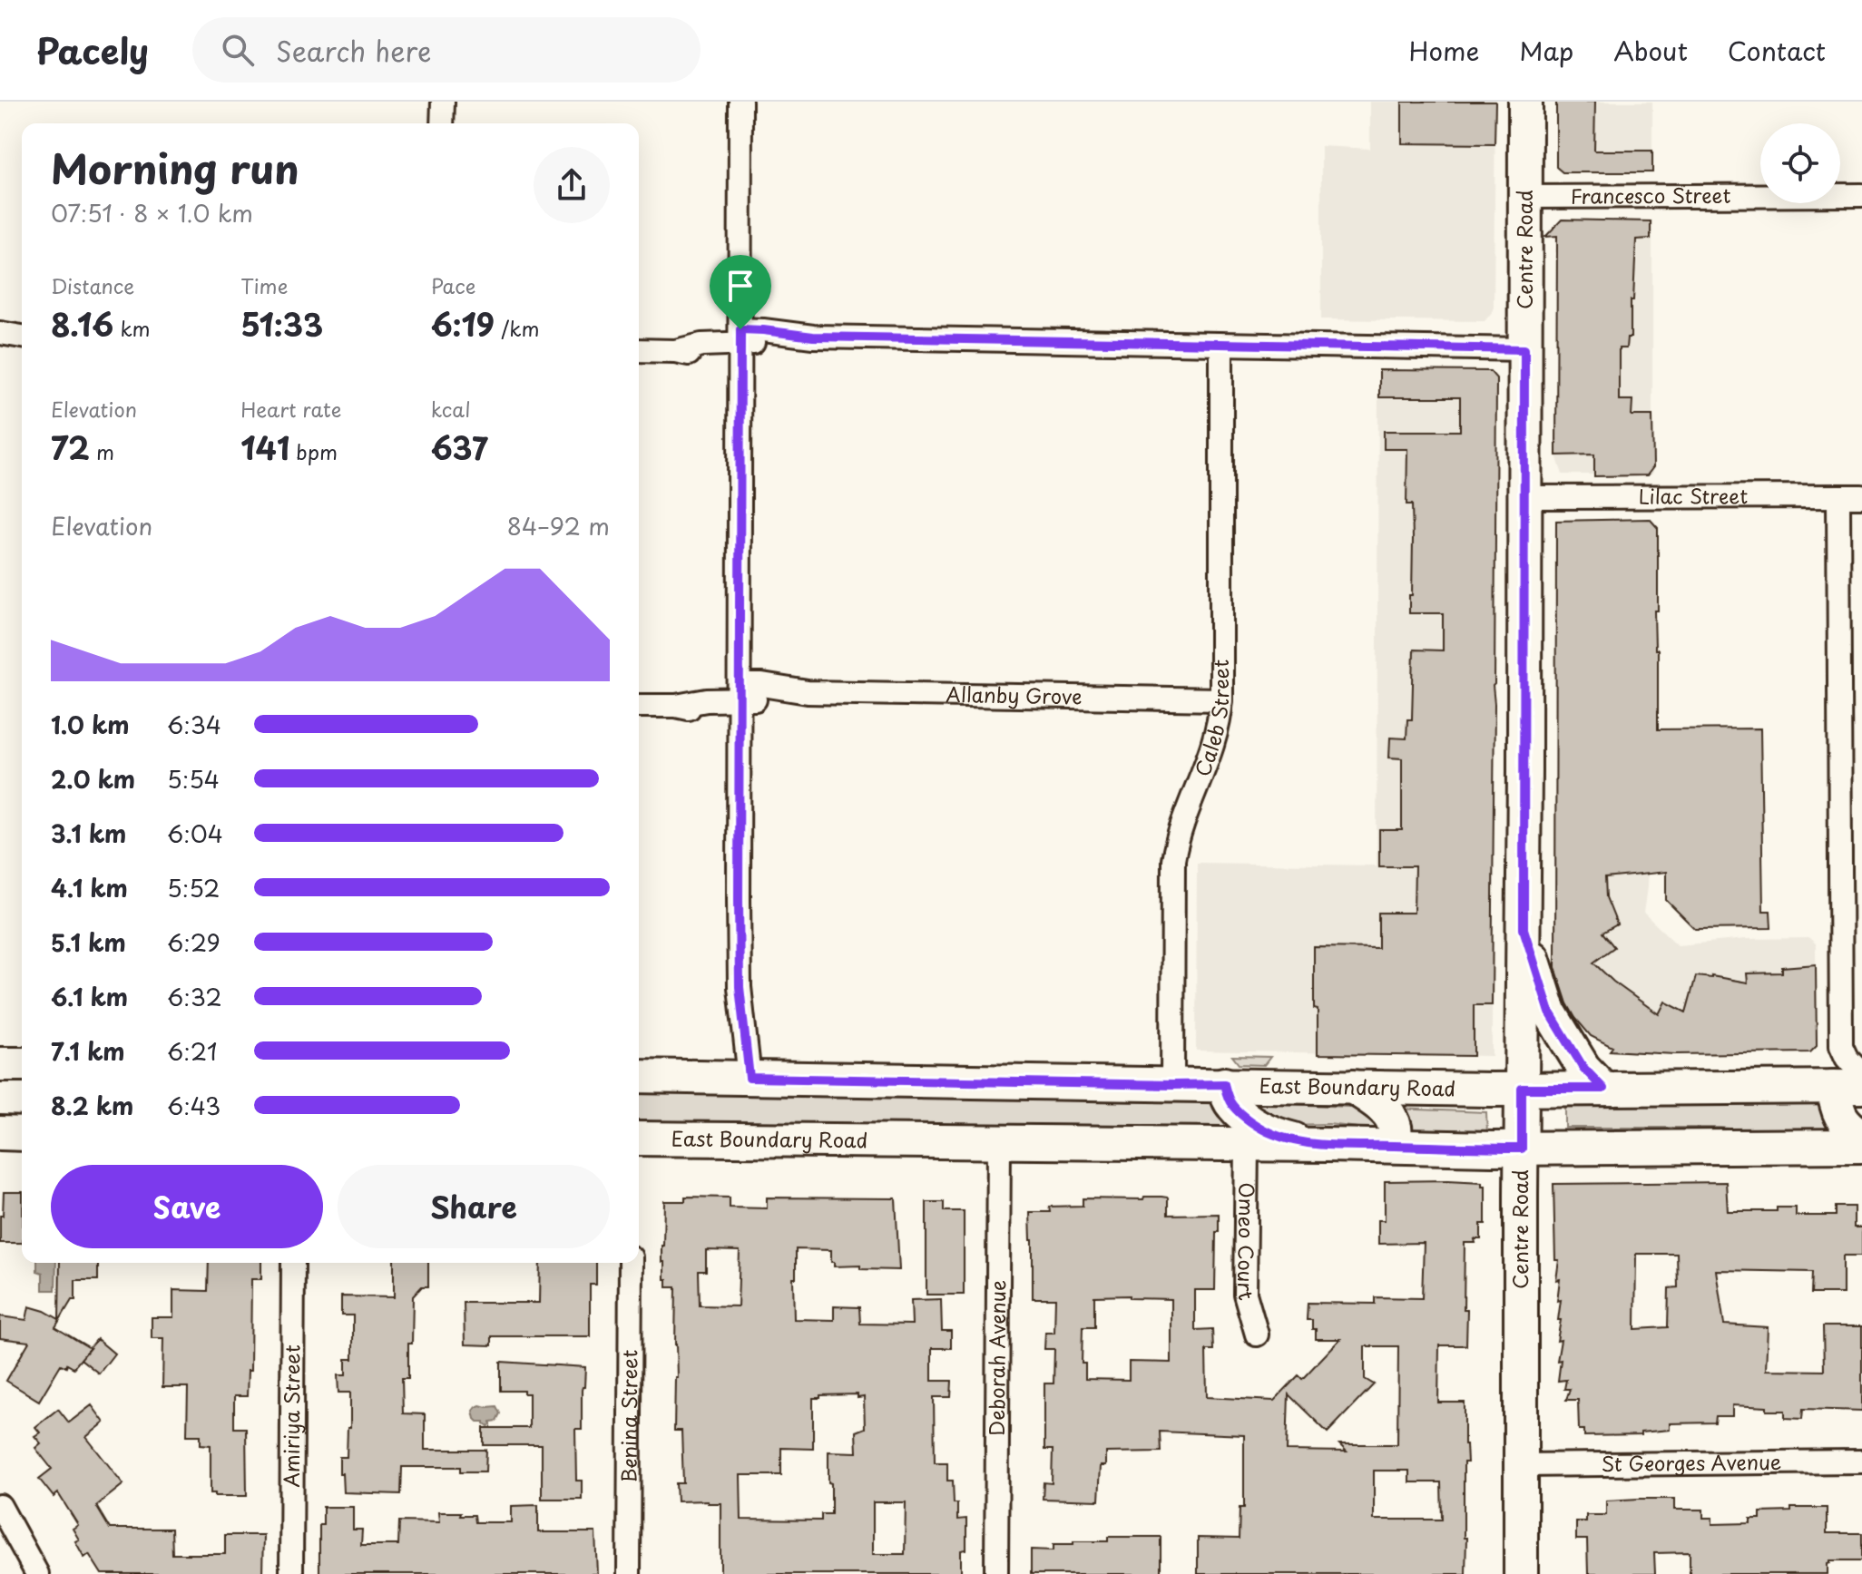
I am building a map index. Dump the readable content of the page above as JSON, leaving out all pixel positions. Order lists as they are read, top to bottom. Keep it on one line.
{"streets":{"main road":["Centre Road","East Boundary Road"],"street":["Francesco Street","Lilac Street","Allanby Grove","Caleb Street","Omeo Court","Deborah Avenue","Amiriya Street","Benina Street","St Georges Avenue"]},"crossings":[["Francesco Street","Centre Road"],["Centre Road","Lilac Street"],["Centre Road","East Boundary Road"],["Centre Road","St Georges Avenue"],["Allanby Grove","Caleb Street"],["Caleb Street","East Boundary Road"],["East Boundary Road","Omeo Court"],["East Boundary Road","Deborah Avenue"]],"page":{"header":"Pacely","search":"Search here","nav":["Home","Map","About","Contact"],"heading":["Morning run","07:51 · 8 × 1.0 km"],"stats":[["Distance","8.16 km"],["Time","51:33"],["Pace","6:19 /km"],["Elevation","72 m"],["Heart rate","141 bpm"],["kcal","637"]],"chart":["Elevation","84–92 m"],"list":[{"name":"1.0 km","note":"6:34"},{"name":"2.0 km","note":"5:54"},{"name":"3.1 km","note":"6:04"},{"name":"4.1 km","note":"5:52"},{"name":"5.1 km","note":"6:29"},{"name":"6.1 km","note":"6:32"},{"name":"7.1 km","note":"6:21"},{"name":"8.2 km","note":"6:43"}],"buttons":["Save","Share"]}}
